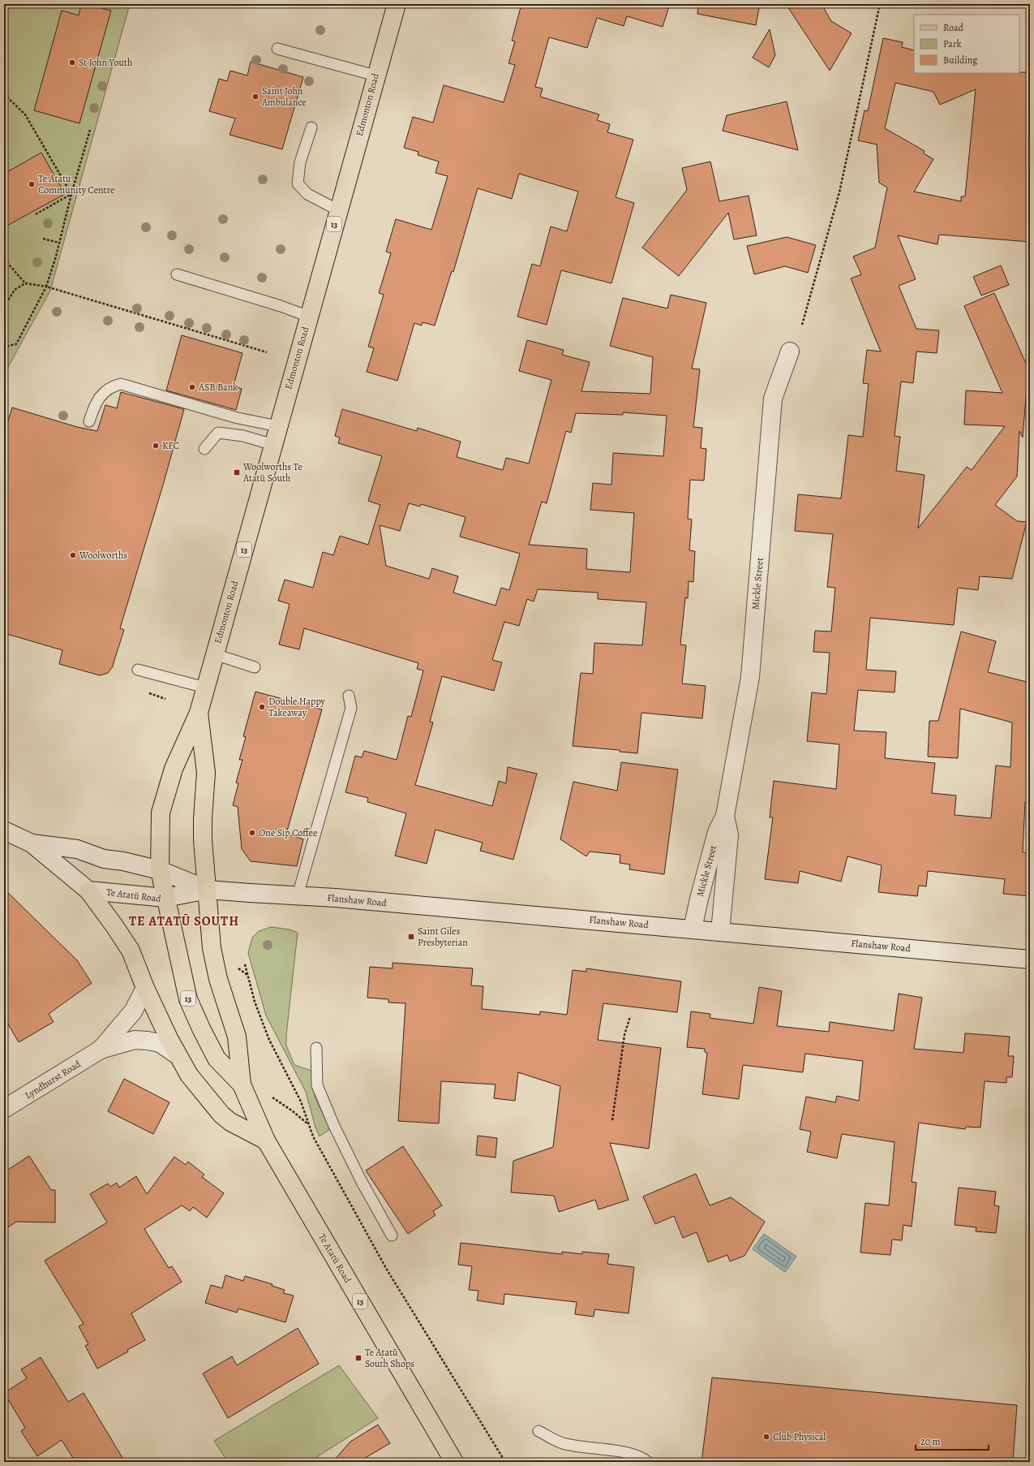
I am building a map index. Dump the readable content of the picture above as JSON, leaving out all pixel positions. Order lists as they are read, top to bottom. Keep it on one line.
{"streets":{"main road":["Edmonton Road","13","Te Atatū Road"],"street":["Mickle Street","Flanshaw Road","Lyndhurst Road"]},"crossings":[["Edmonton Road","13"],["Edmonton Road","Te Atatū Road"],["Edmonton Road","Flanshaw Road"],["13","Te Atatū Road"],["Mickle Street","Flanshaw Road"],["Te Atatū Road","Flanshaw Road"]],"districts":["TE ATATŪ SOUTH"],"places":{"other":["St John Youth","Saint John Ambulance","Te Atatu Community Centre","ASB Bank","KFC","Woolworths","Double Happy Takeaway","One Sip Coffee","Club Physical"],"transit":["Woolworths Te Atatū South","Saint Giles Presbyterian","Te Atatū South Shops"]},"legend":["Road","Park","Building"],"scale_bar":"20 m"}
